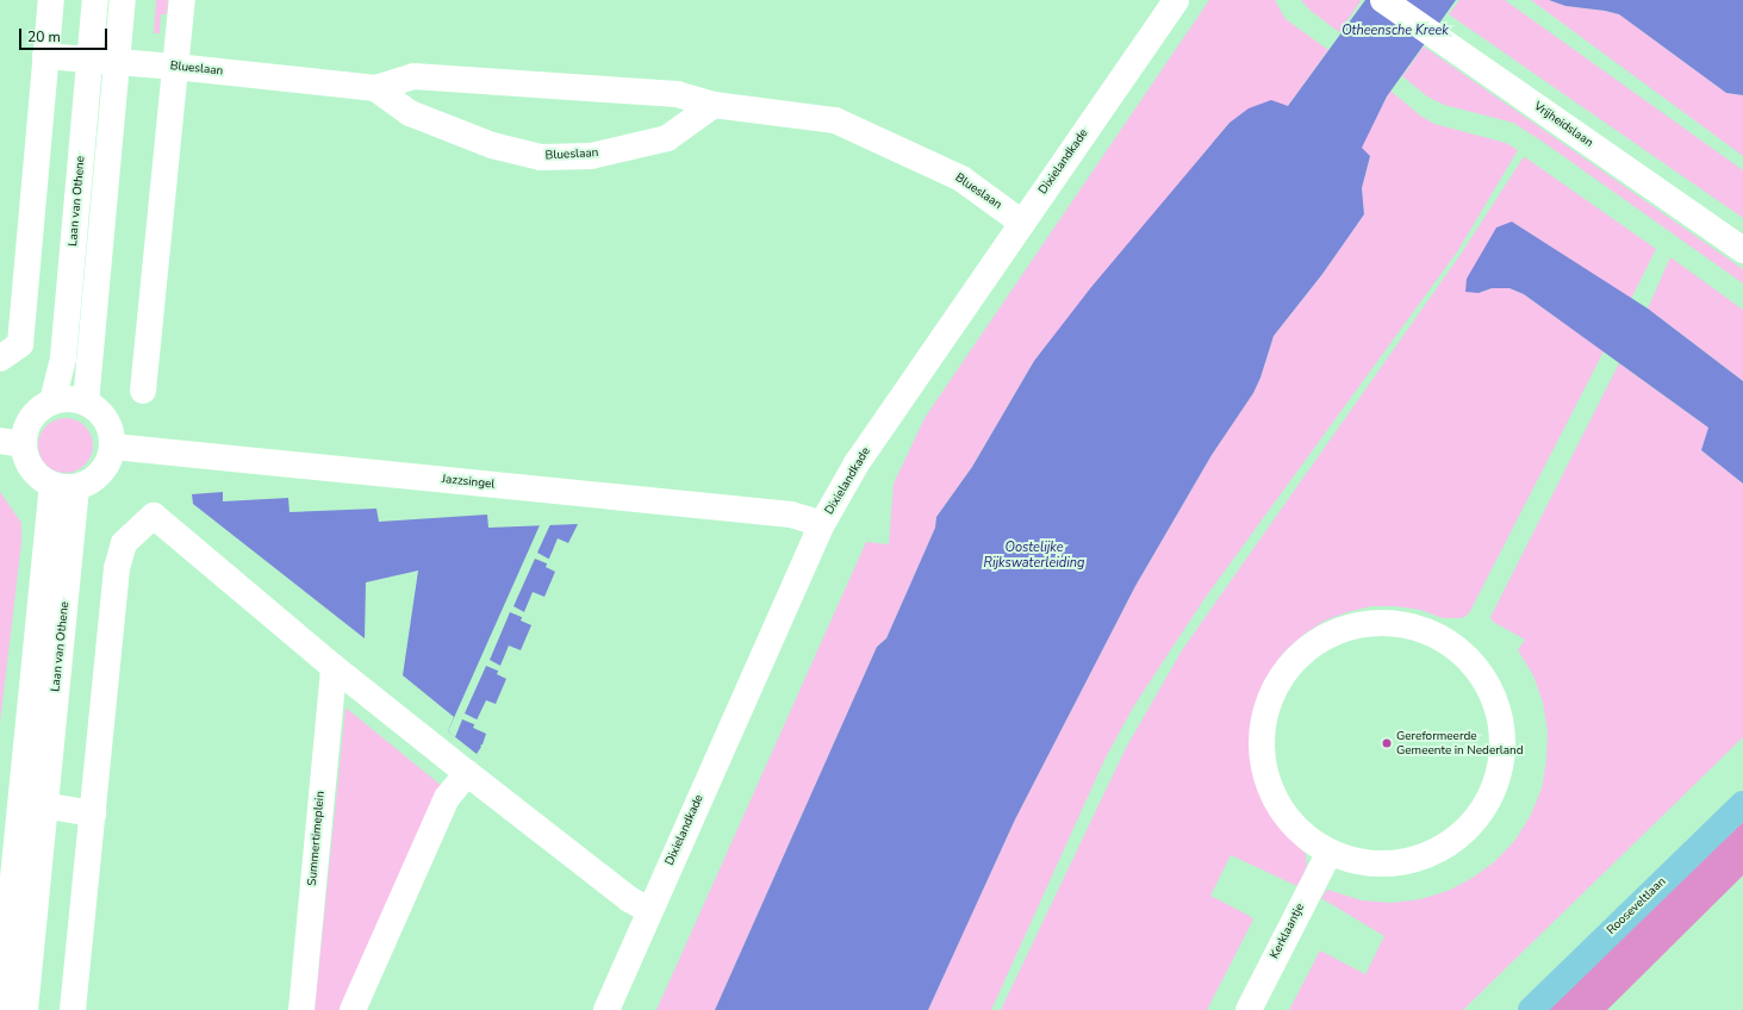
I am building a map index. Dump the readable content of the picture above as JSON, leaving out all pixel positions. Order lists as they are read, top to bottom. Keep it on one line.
{"streets":{"main road":["Rooseveltlaan"],"street":["Blueslaan","Vrijheidslaan","Dixielandkade","Laan van Othene","Jazzsingel","Summertimeplein","Kerklaantje"]},"crossings":[["Blueslaan","Dixielandkade"],["Blueslaan","Laan van Othene"],["Dixielandkade","Jazzsingel"],["Laan van Othene","Jazzsingel"]],"water":["Otheensche Kreek","Oostelijke Rijkswaterleiding"],"places":["Gereformeerde Gemeente in Nederland"],"scale_bar":"20 m"}
